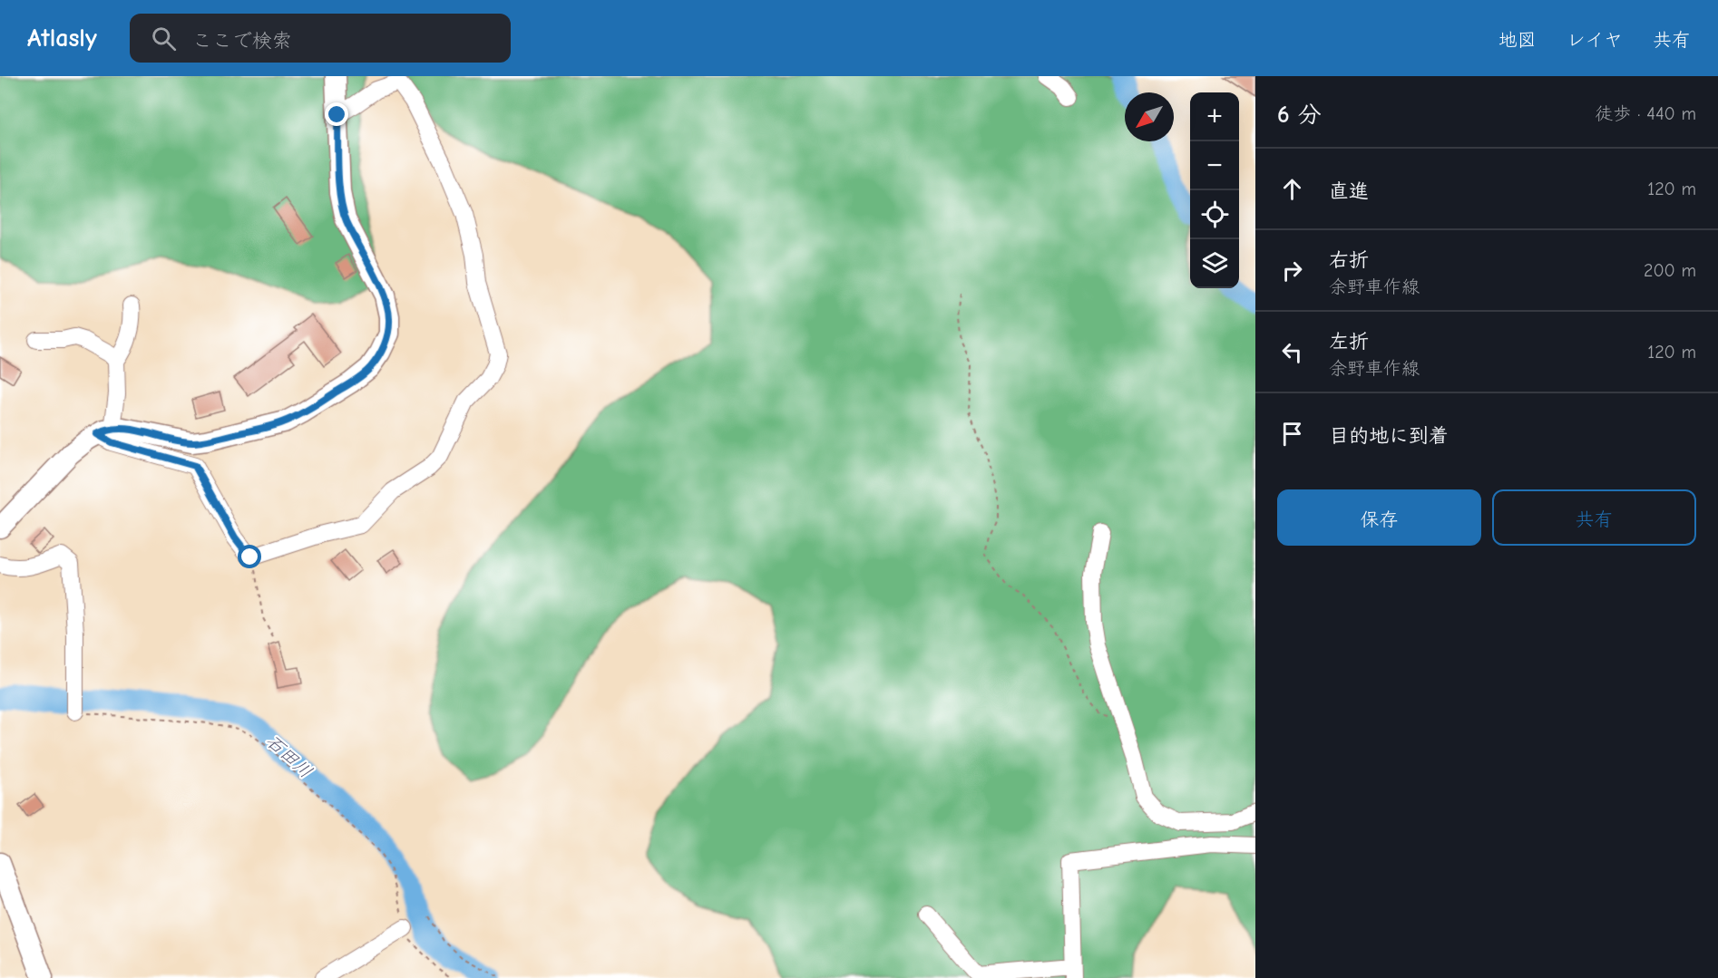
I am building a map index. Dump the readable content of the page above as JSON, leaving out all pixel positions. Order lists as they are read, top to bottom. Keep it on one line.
{"water":["石田川"],"north":"bottom left","page":{"header":"Atlasly","search":"ここで検索","nav":["地図","レイヤ","共有"],"heading":["6 分","徒歩 · 440 m"],"map_buttons":["+","−"],"list":[["直進","120 m"],["右折","余野車作線","200 m"],["左折","余野車作線","120 m"],"目的地に到着"],"buttons":["保存","共有"]}}
